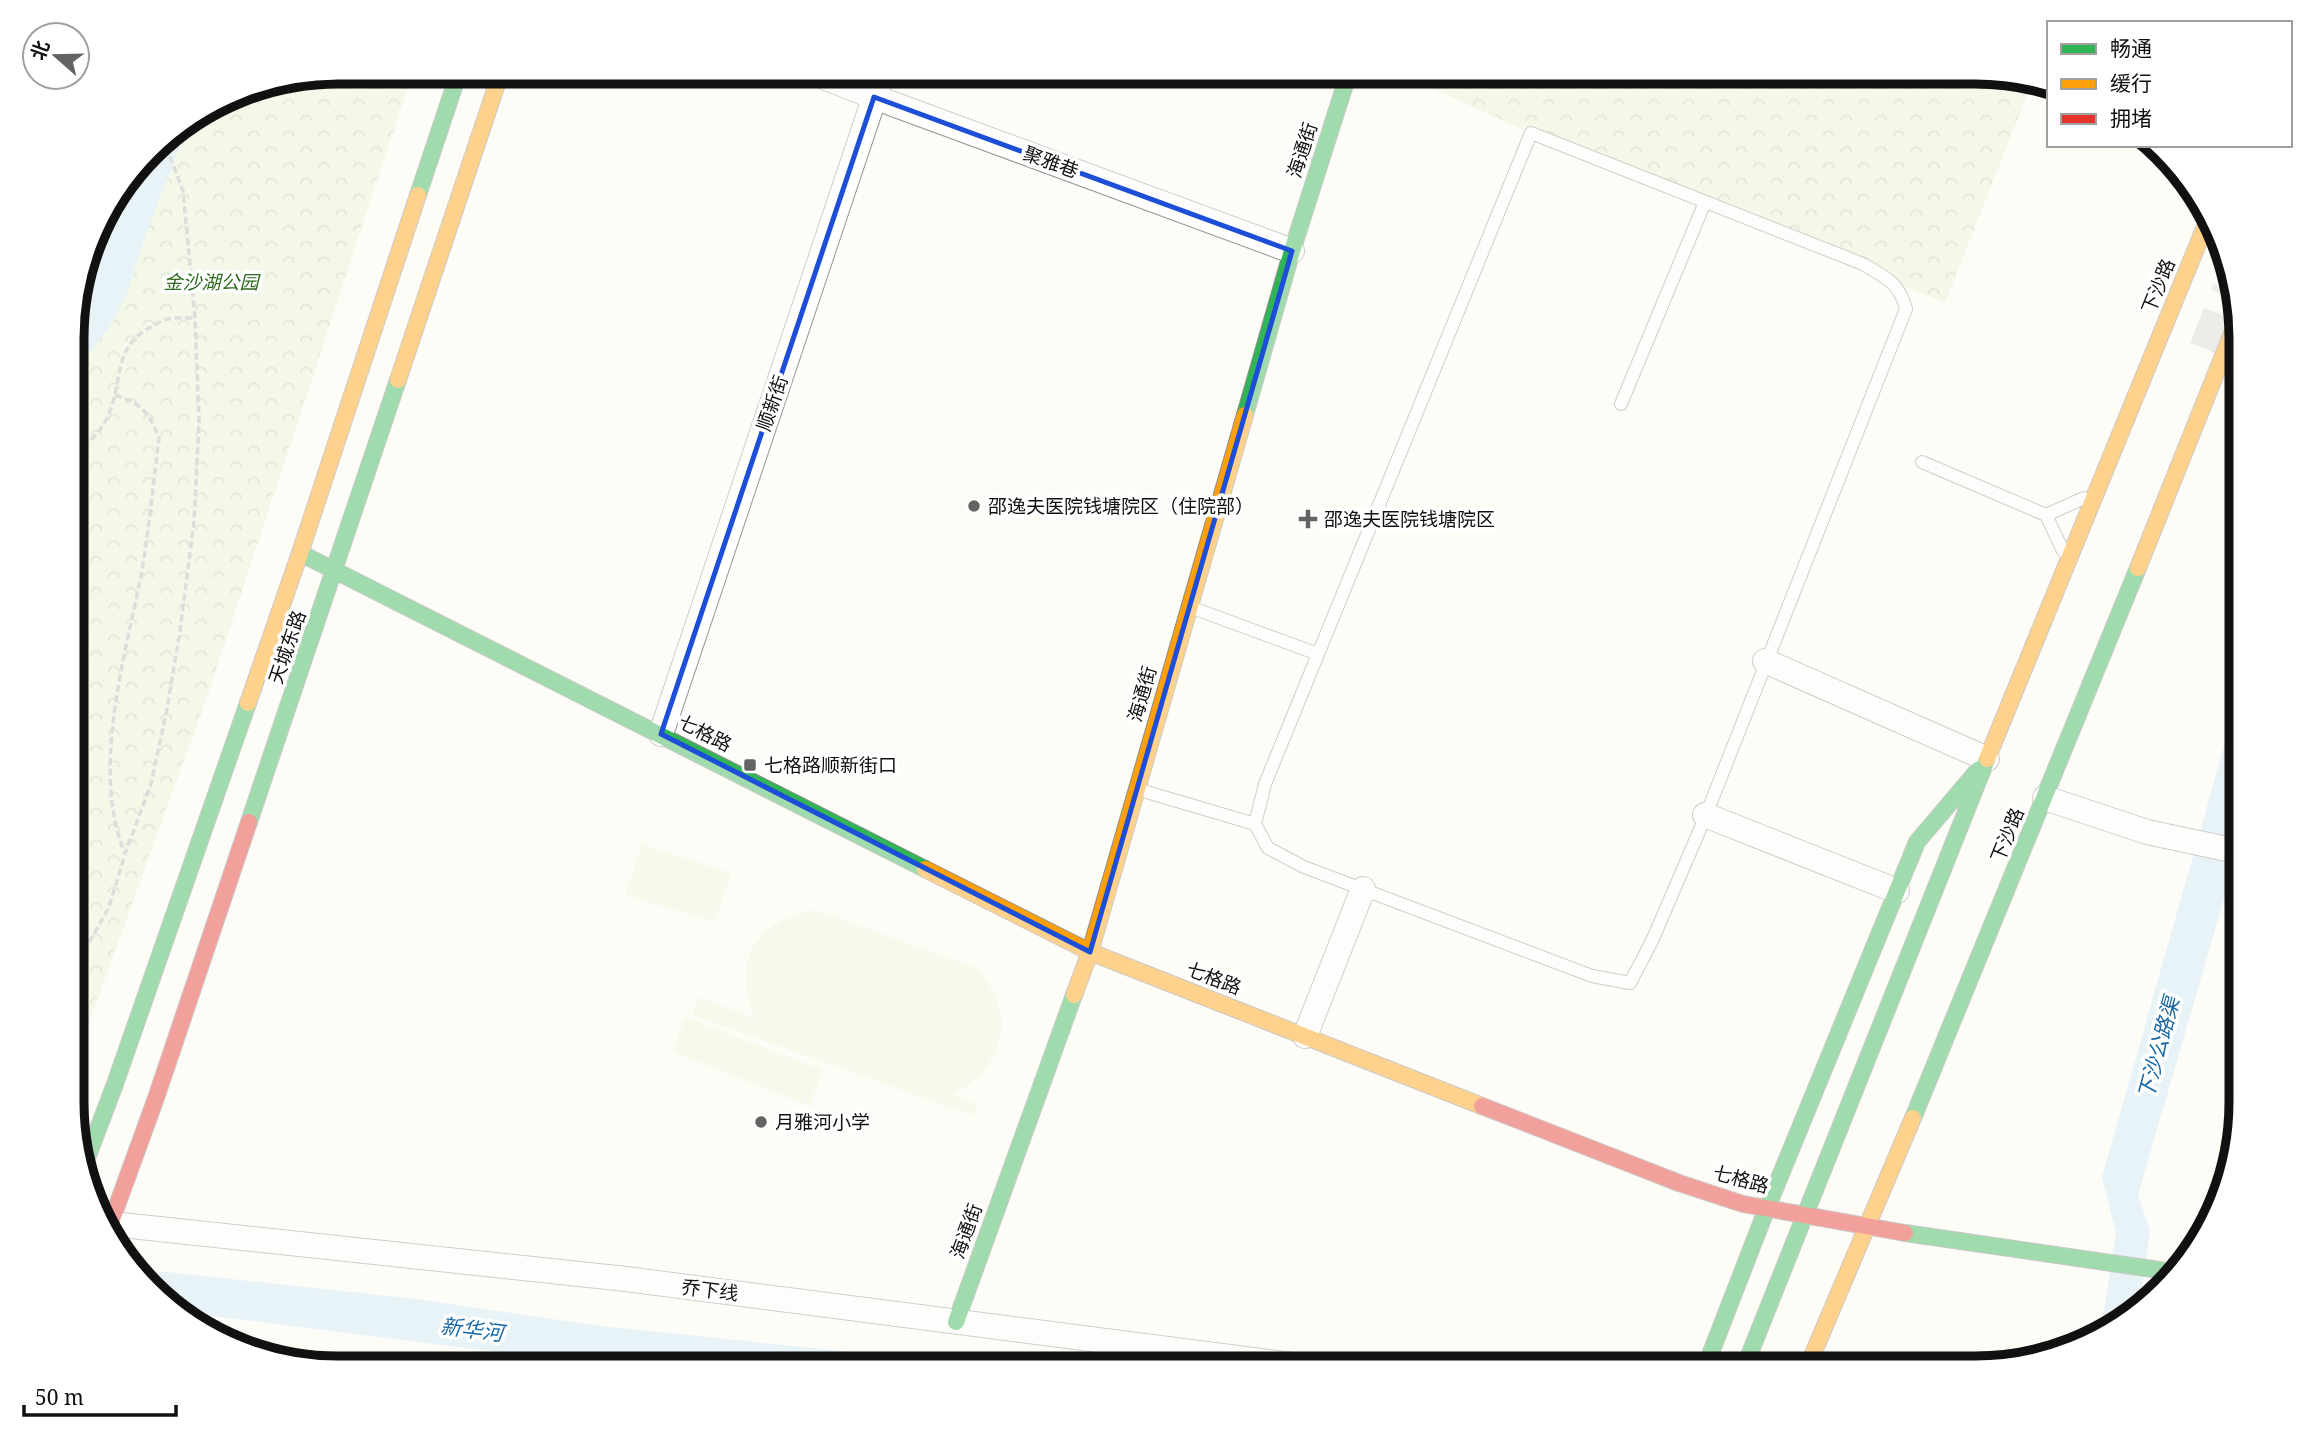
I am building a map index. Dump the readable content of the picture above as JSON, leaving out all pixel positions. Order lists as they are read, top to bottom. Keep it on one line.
{"streets":{"main road":["海通街","下沙路","天城东路","七格路"],"street":["聚雅巷","顺新街","乔下线"]},"crossings":[["海通街","聚雅巷"],["海通街","七格路"],["海通街","乔下线"],["聚雅巷","顺新街"],["下沙路","七格路"],["顺新街","七格路"],["天城东路","七格路"]],"water":["下沙公路渠","新华河"],"parks":["金沙湖公园"],"places":{"other":["邵逸夫医院钱塘院区（住院部）","月雅河小学"],"health":["邵逸夫医院钱塘院区"],"transit":["七格路顺新街口"]},"legend":["畅通","缓行","拥堵"],"scale_bar":"50 m","north":"left"}
